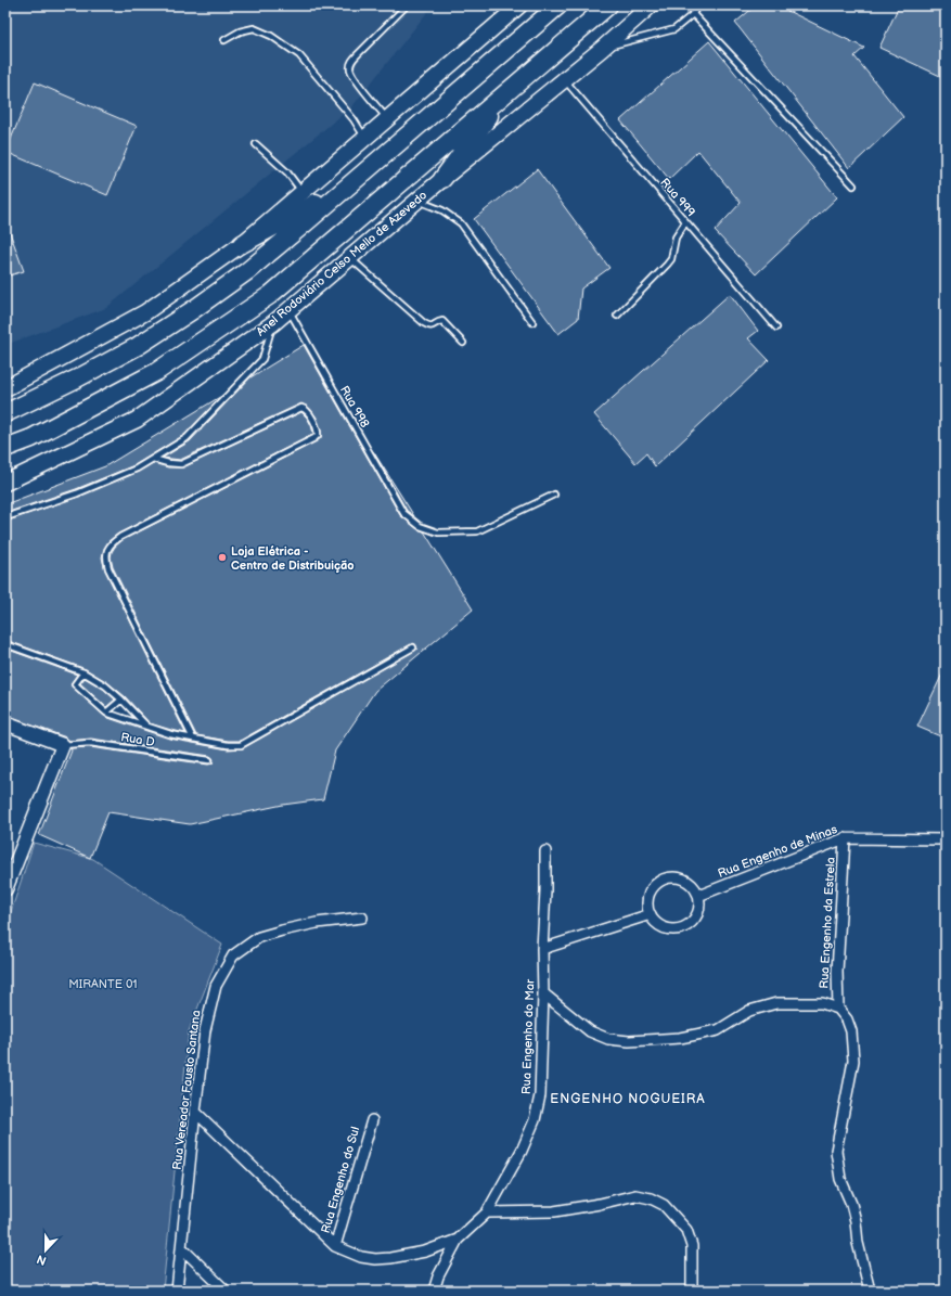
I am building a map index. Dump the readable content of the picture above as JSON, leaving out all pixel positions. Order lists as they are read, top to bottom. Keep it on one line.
{"streets":{"highway":["Anel Rodoviário Celso Mello de Azevedo"],"street":["Rua Engenho de Minas","Rua Engenho da Estrela","Rua Engenho do Mar","Rua Vereador Fausto Santana","Rua Engenho do Sul"],"lane":["Rua 999","Rua 998","Rua D"]},"crossings":[["Rua 999","Anel Rodoviário Celso Mello de Azevedo"],["Anel Rodoviário Celso Mello de Azevedo","Rua 998"],["Rua Engenho de Minas","Rua Engenho da Estrela"],["Rua Engenho do Mar","Rua Vereador Fausto Santana"],["Rua Engenho do Mar","Rua Engenho do Sul"]],"districts":["ENGENHO NOGUEIRA"],"parks":["MIRANTE 01"],"places":["Loja Elétrica - Centro de Distribuição"],"north":"bottom"}
